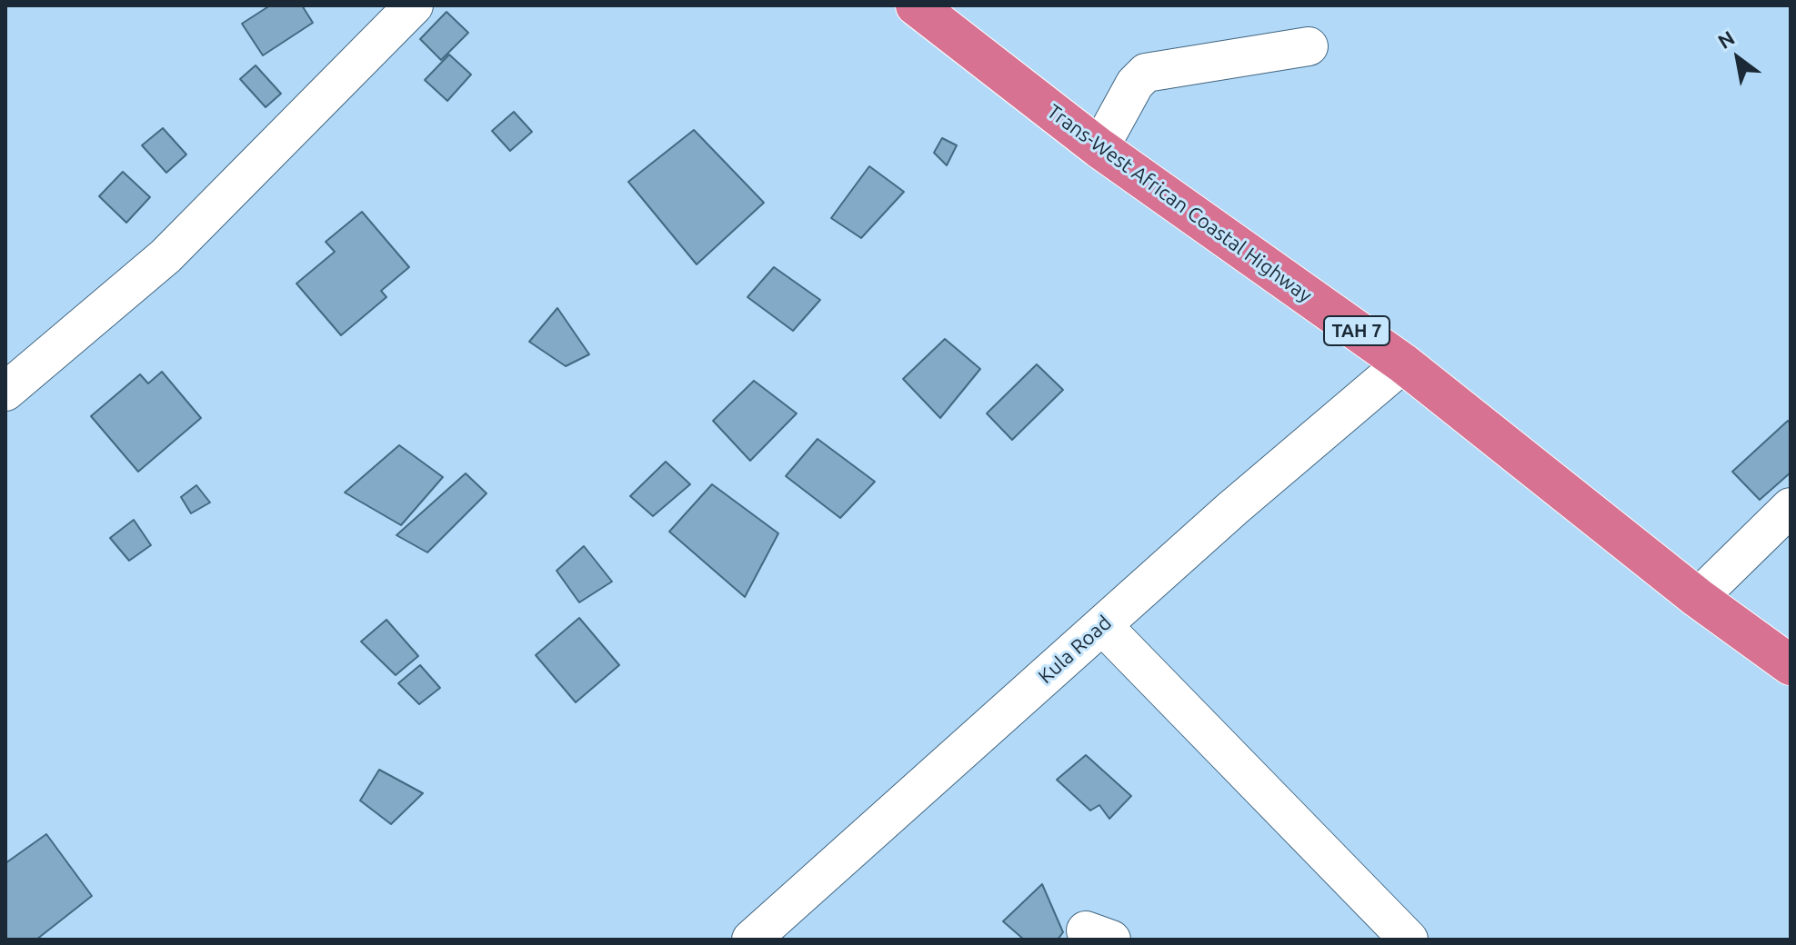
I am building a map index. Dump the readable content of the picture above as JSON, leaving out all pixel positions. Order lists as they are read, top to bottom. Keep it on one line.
{"streets":{"highway":["Trans-West African Coastal Highway","TAH 7"],"street":["Kula Road"]},"crossings":[["Trans-West African Coastal Highway","Kula Road"]],"north":"top left"}
